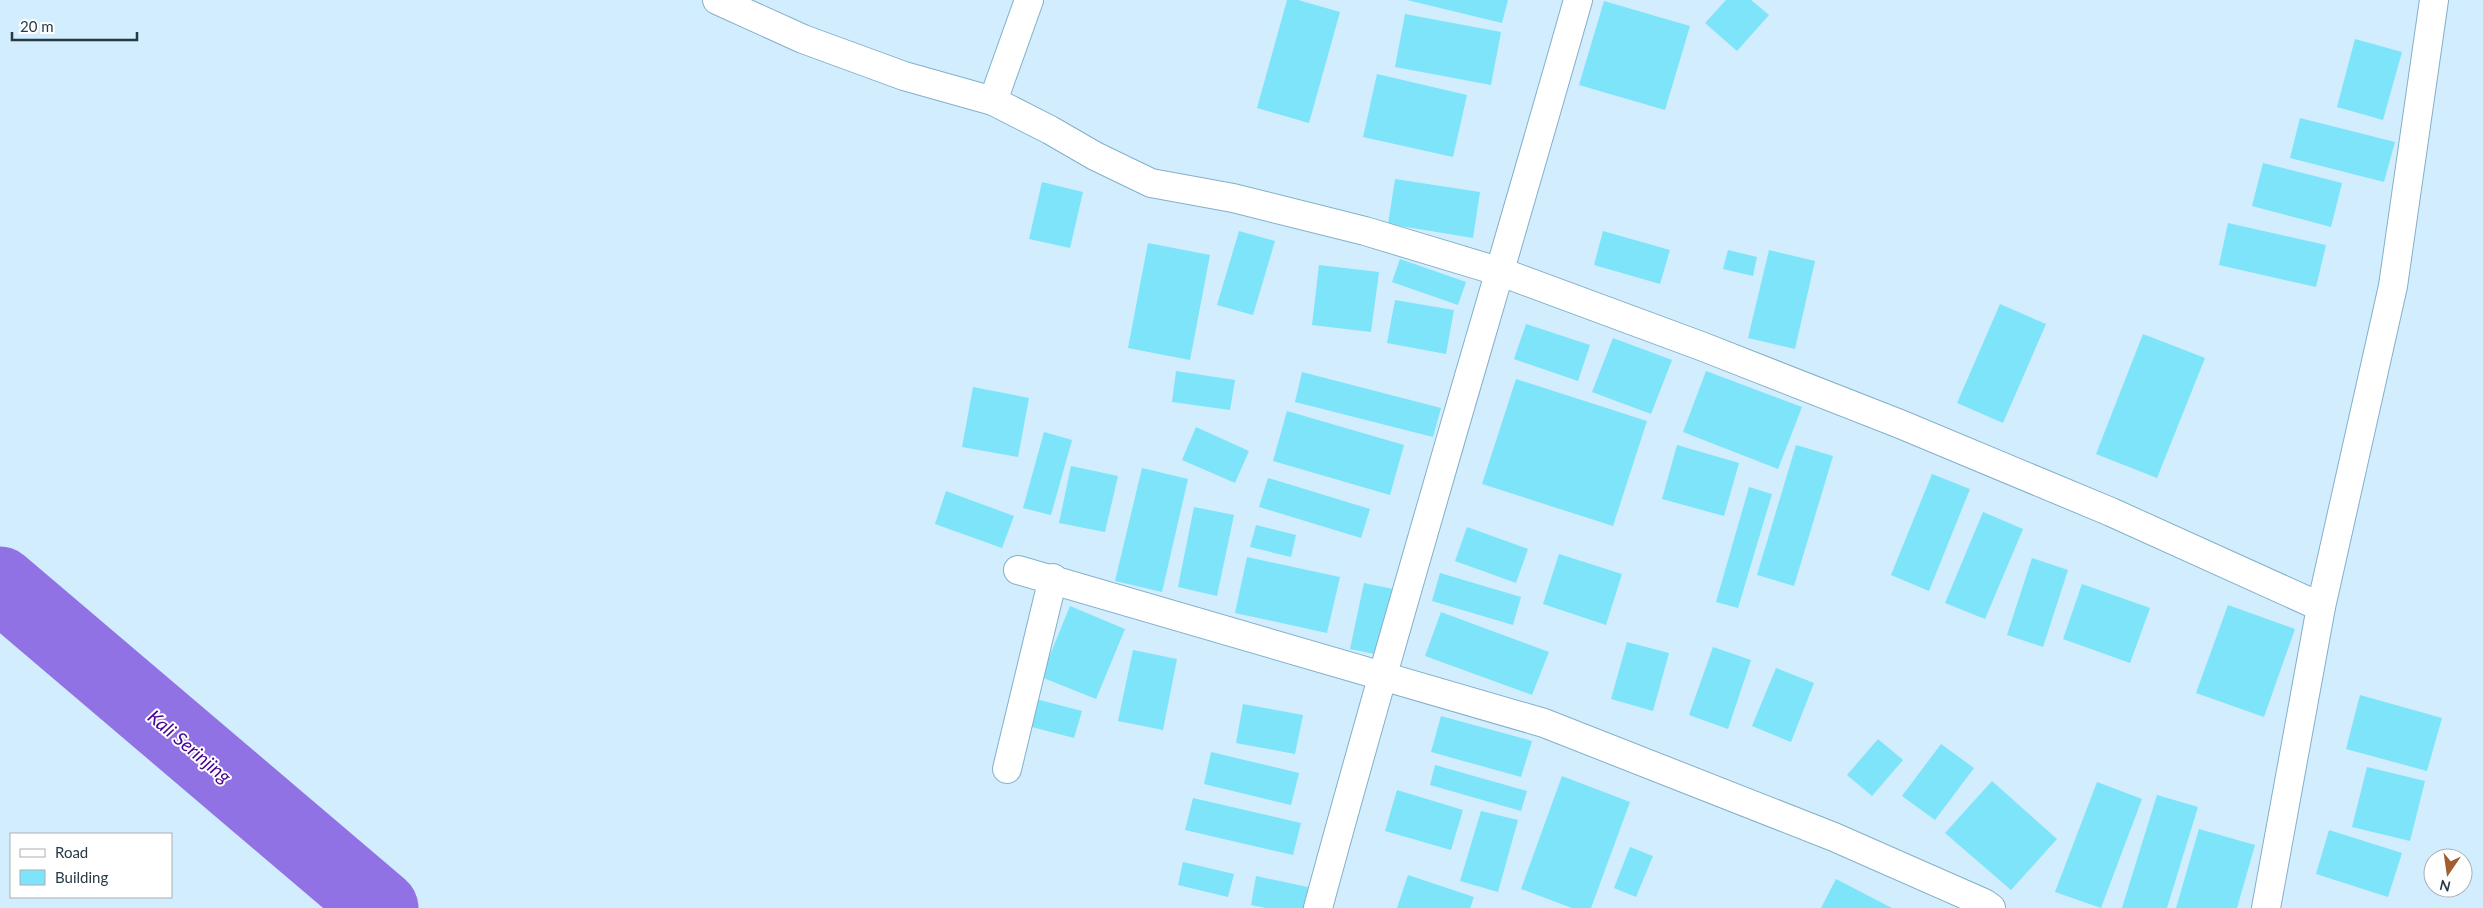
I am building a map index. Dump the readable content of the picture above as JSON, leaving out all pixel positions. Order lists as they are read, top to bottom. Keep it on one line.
{"water":["Kali Serinjing"],"legend":["Road","Building"],"scale_bar":"20 m","north":"bottom"}
